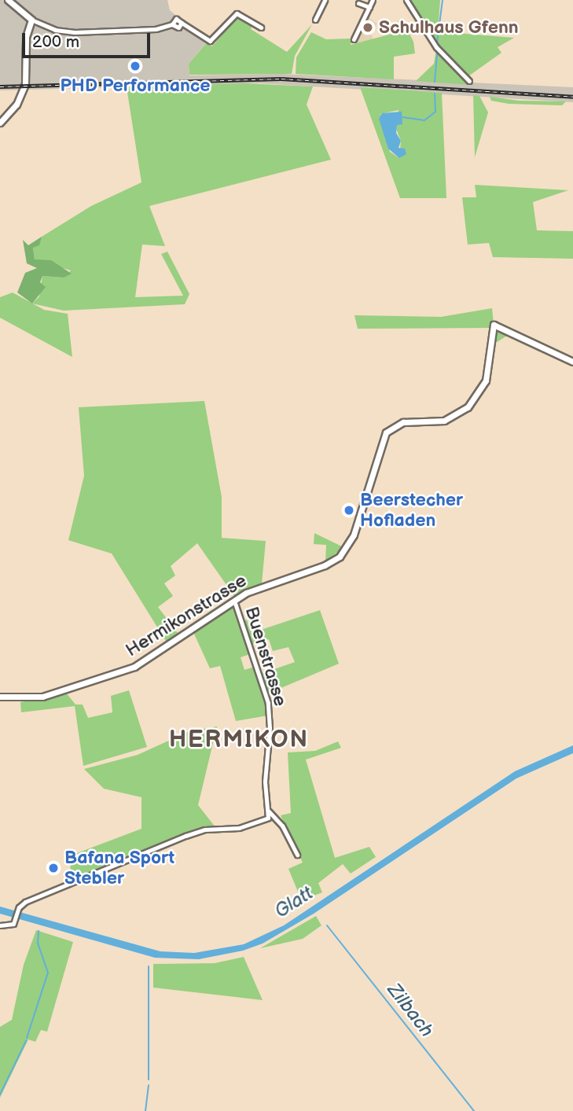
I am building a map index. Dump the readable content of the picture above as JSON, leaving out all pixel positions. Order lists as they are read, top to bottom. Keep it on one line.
{"streets":{"street":["Hermikonstrasse","Buenstrasse"]},"crossings":[["Hermikonstrasse","Buenstrasse"]],"districts":["HERMIKON"],"water":["Glatt","Zilbach"],"places":["Schulhaus Gfenn","PHD Performance","Beerstecher Hofladen","Bafana Sport Stebler"],"scale_bar":"200 m"}
